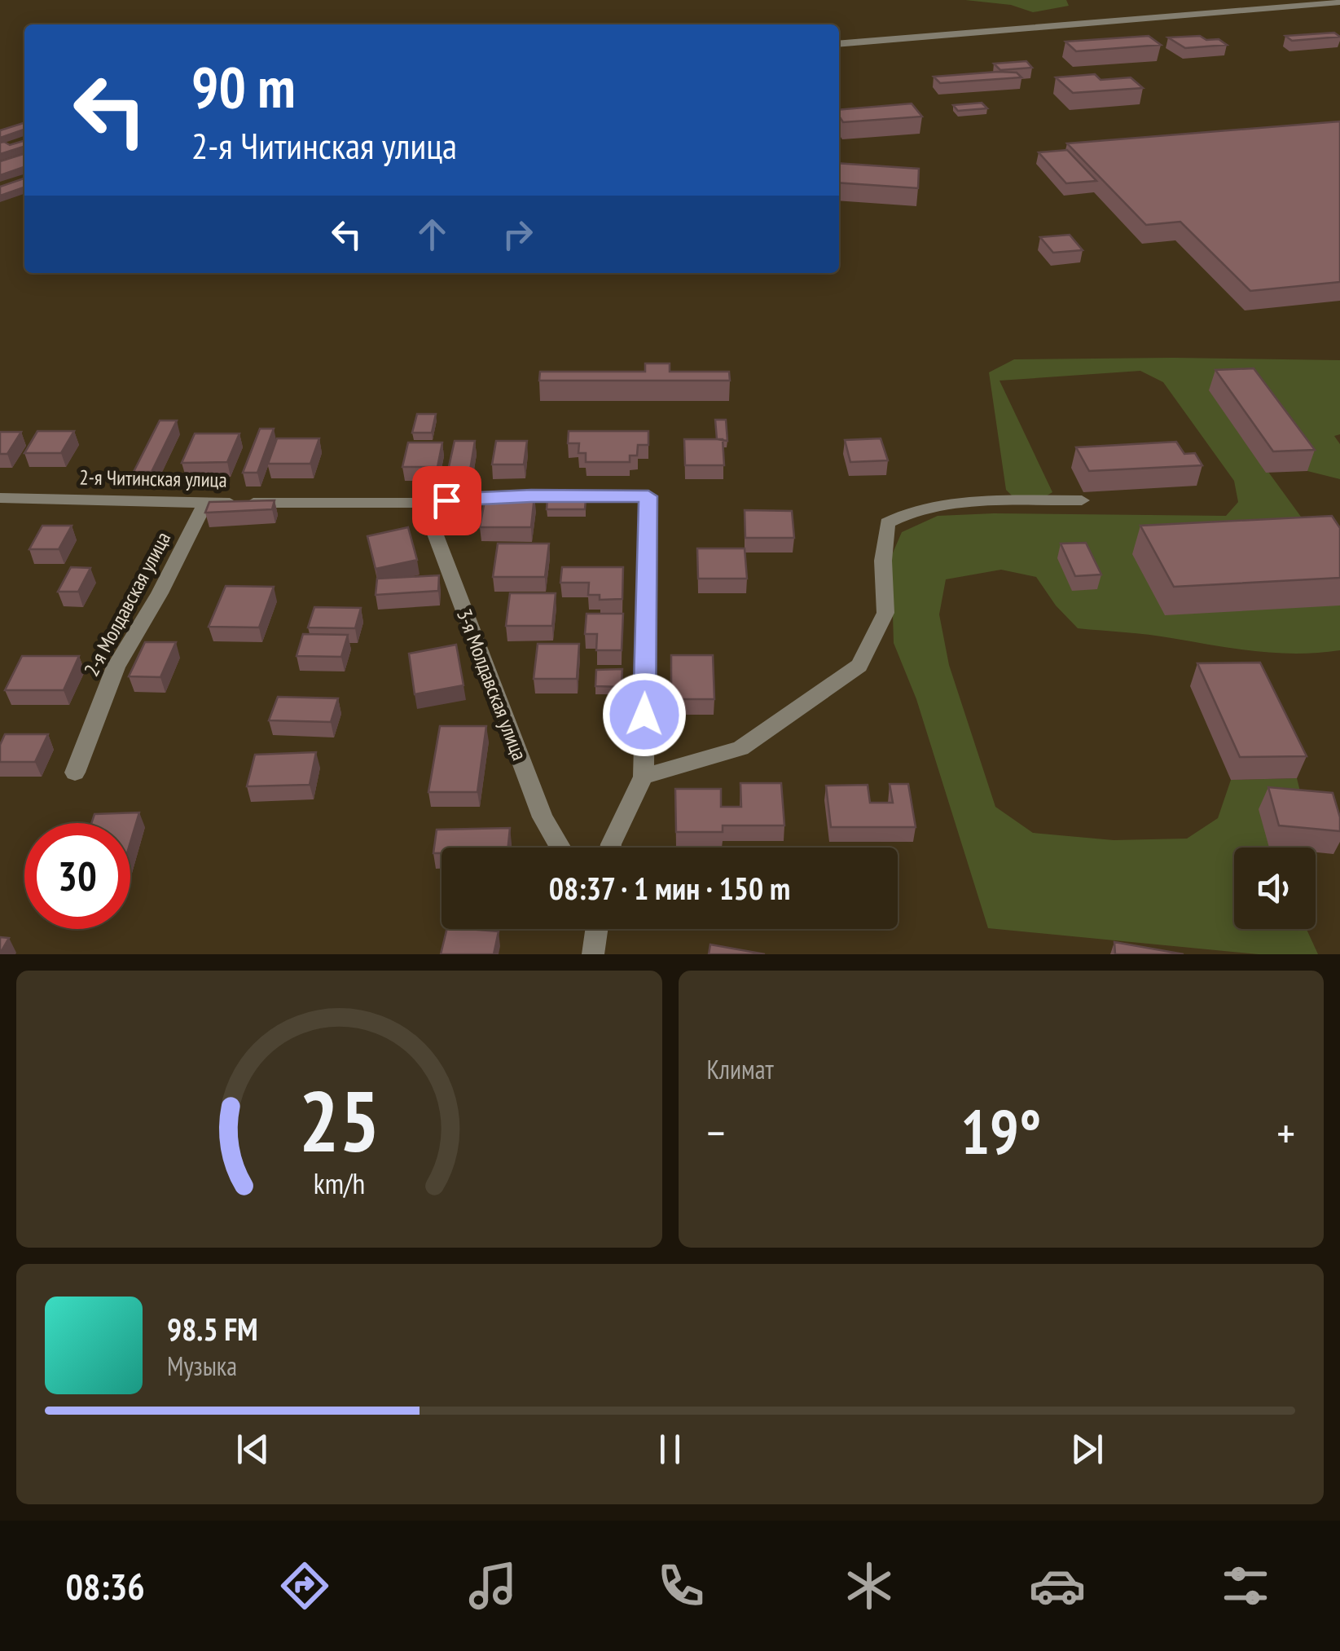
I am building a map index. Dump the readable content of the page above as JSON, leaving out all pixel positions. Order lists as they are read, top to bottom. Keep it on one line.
{"streets":{"street":["2-я Читинская улица","2-я Молдавская улица","3-я Молдавская улица"]},"crossings":[["2-я Читинская улица","2-я Молдавская улица"],["2-я Читинская улица","3-я Молдавская улица"]],"page":{"turn":["90 m","2-я Читинская улица"],"limit":"30","trip":"08:37 · 1 мин · 150 m","tile":"Климат","heat":["−","19°","+"],"song":["98.5 FM","Музыка"],"tabs":"08:36","gauge":["25","km/h"]}}
